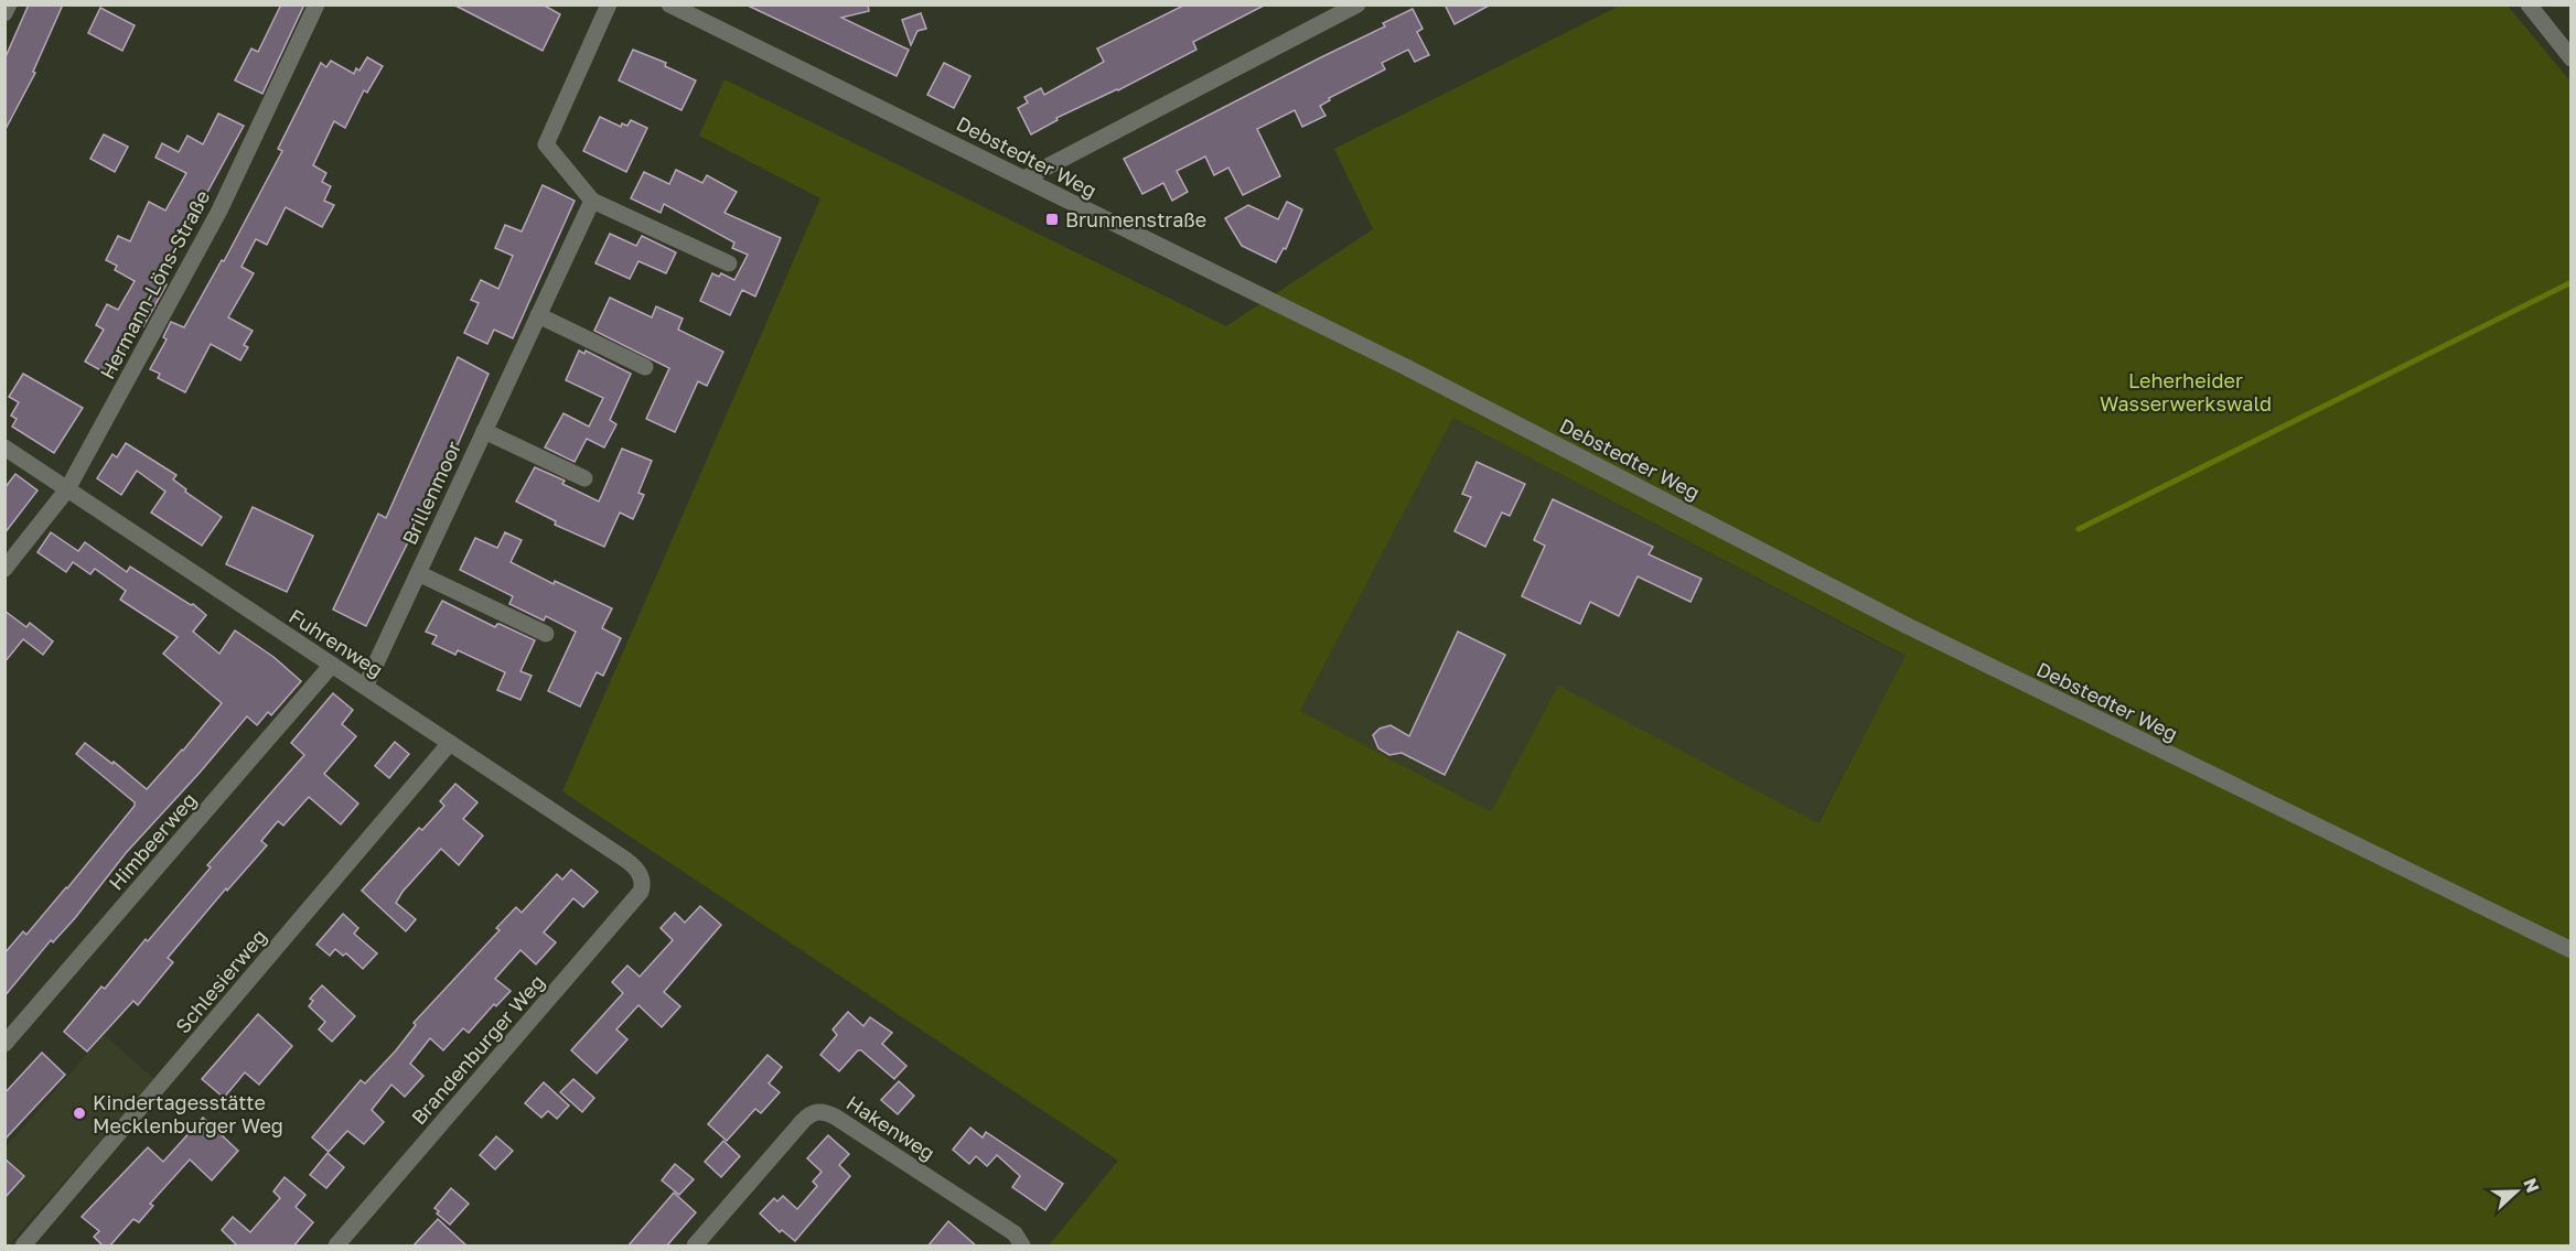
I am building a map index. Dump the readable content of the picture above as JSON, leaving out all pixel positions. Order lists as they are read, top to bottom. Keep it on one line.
{"streets":{"street":["Debstedter Weg","Hermann-Löns-Straße","Brillenmoor","Fuhrenweg","Himbeerweg","Schlesierweg","Brandenburger Weg","Hakenweg"]},"crossings":[["Hermann-Löns-Straße","Fuhrenweg"],["Brillenmoor","Fuhrenweg"],["Fuhrenweg","Himbeerweg"],["Fuhrenweg","Schlesierweg"],["Fuhrenweg","Brandenburger Weg"]],"parks":["Leherheider Wasserwerkswald"],"places":{"transit":["Brunnenstraße"],"other":["Kindertagesstätte Mecklenburger Weg"]},"north":"right"}
